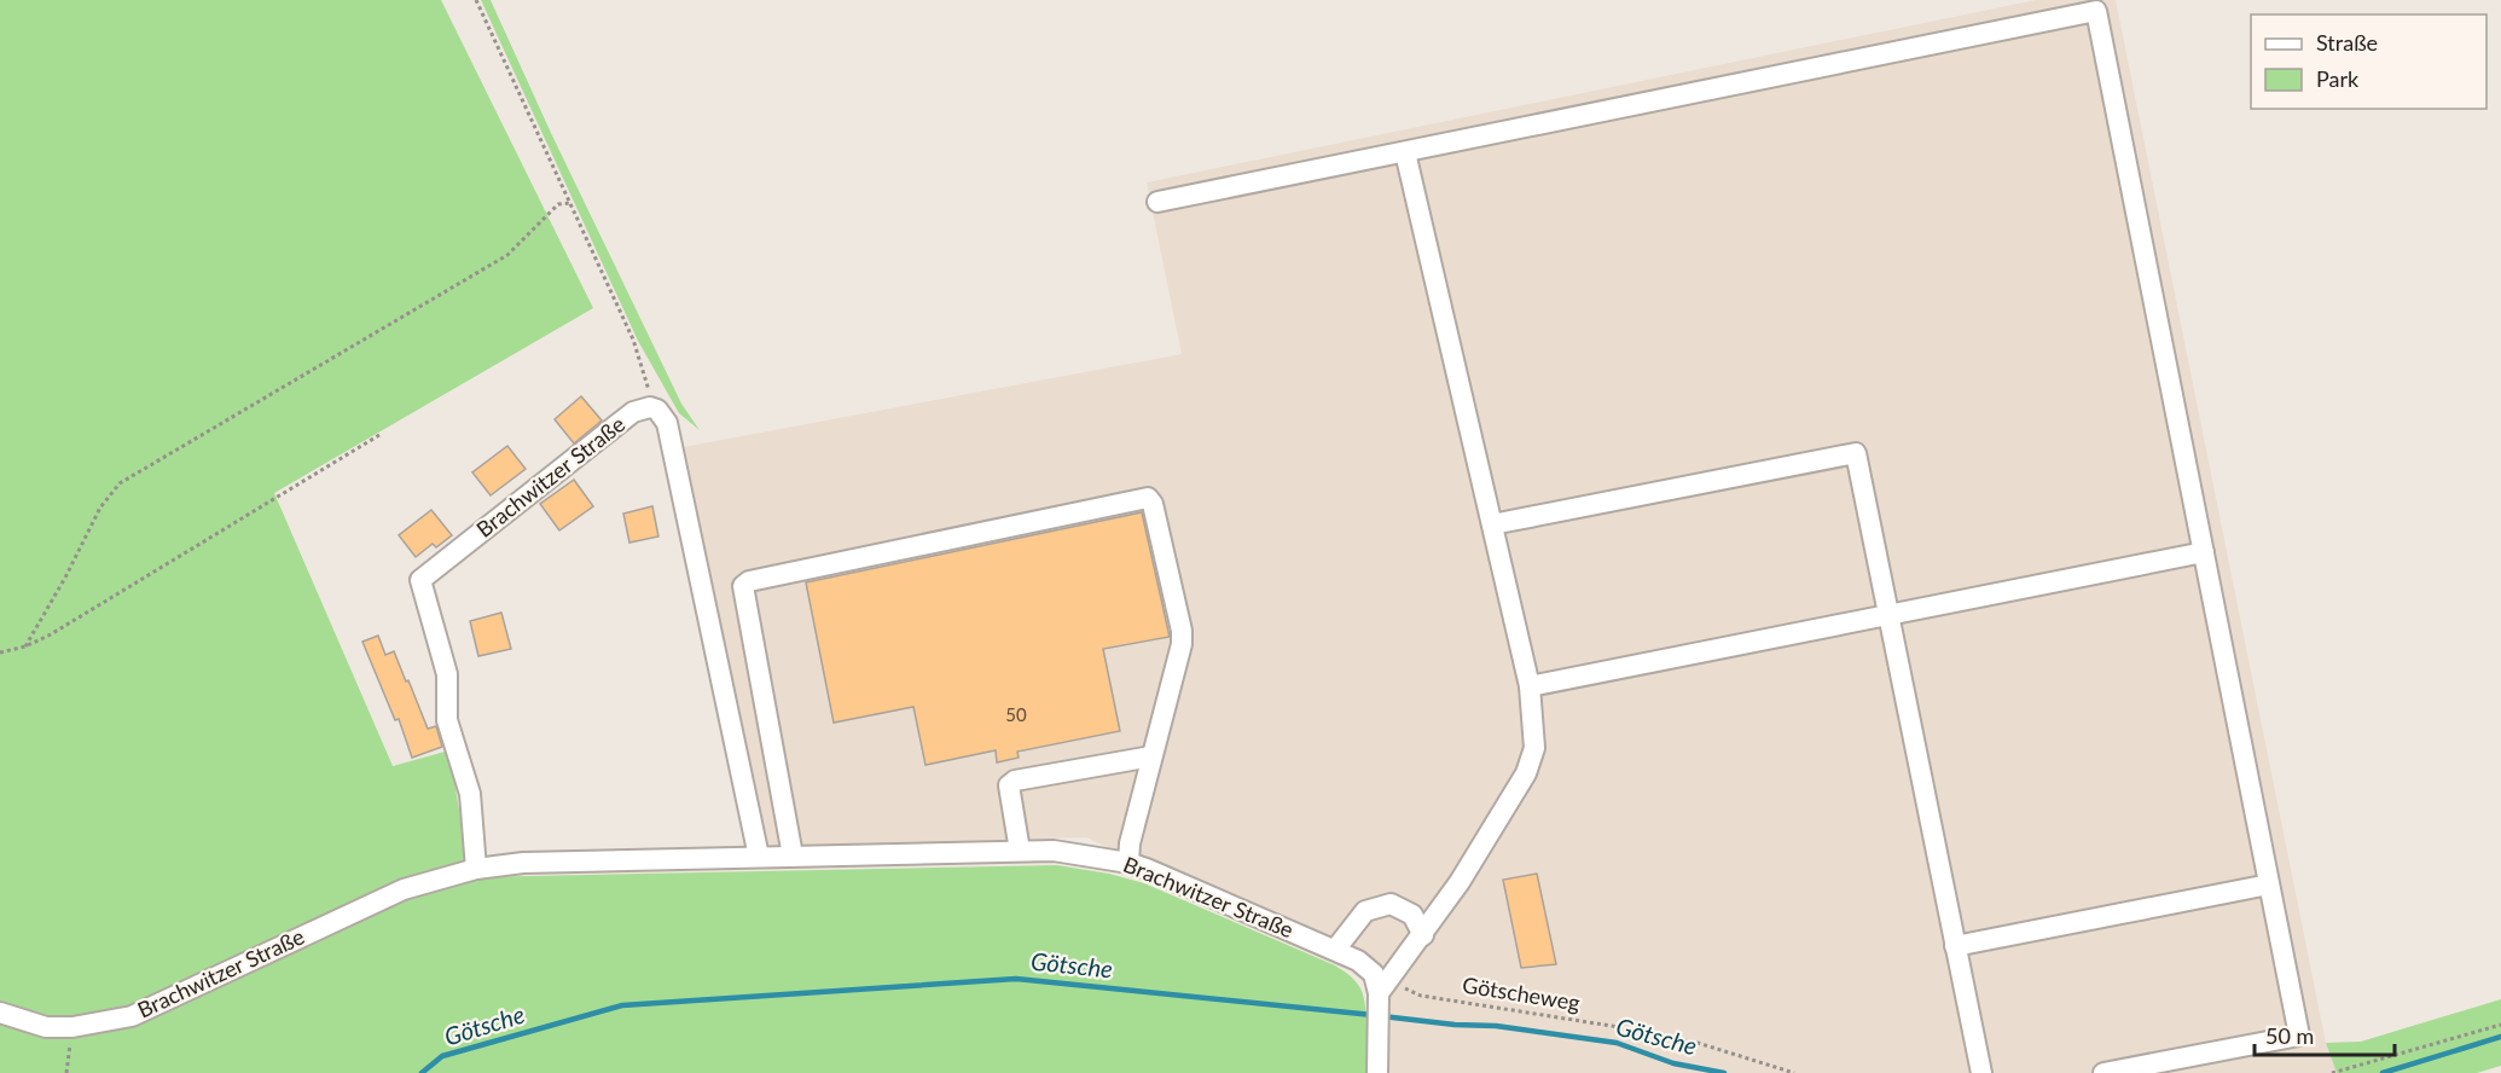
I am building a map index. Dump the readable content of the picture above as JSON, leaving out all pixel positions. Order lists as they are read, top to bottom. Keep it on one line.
{"streets":{"street":["Brachwitzer Straße"],"path":["Götscheweg"]},"crossings":[["Brachwitzer Straße","Götscheweg"]],"water":["Götsche"],"house_numbers":["50"],"legend":["Straße","Park"],"scale_bar":"50 m"}
